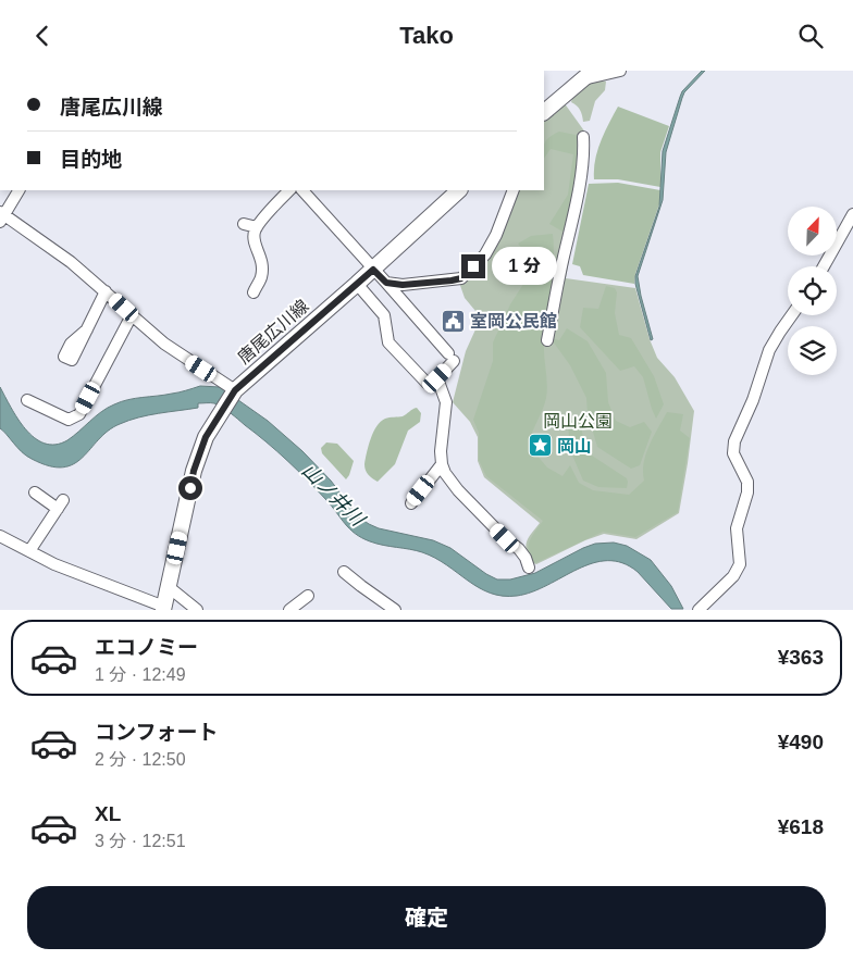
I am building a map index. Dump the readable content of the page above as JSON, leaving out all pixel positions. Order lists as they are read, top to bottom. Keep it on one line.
{"streets":{"main road":["唐尾広川線"]},"water":["山ノ井川"],"parks":["岡山公園"],"places":{"public building":["室岡公民館"],"place":["岡山"]},"north":"top right","page":{"header":"Tako","banner":["唐尾広川線","目的地"],"bubble":"1 分","list":[{"name":"エコノミー","note":"1 分 · 12:49","value":"¥363"},{"name":"コンフォート","note":"2 分 · 12:50","value":"¥490"},{"name":"XL","note":"3 分 · 12:51","value":"¥618"}],"buttons":"確定"}}
